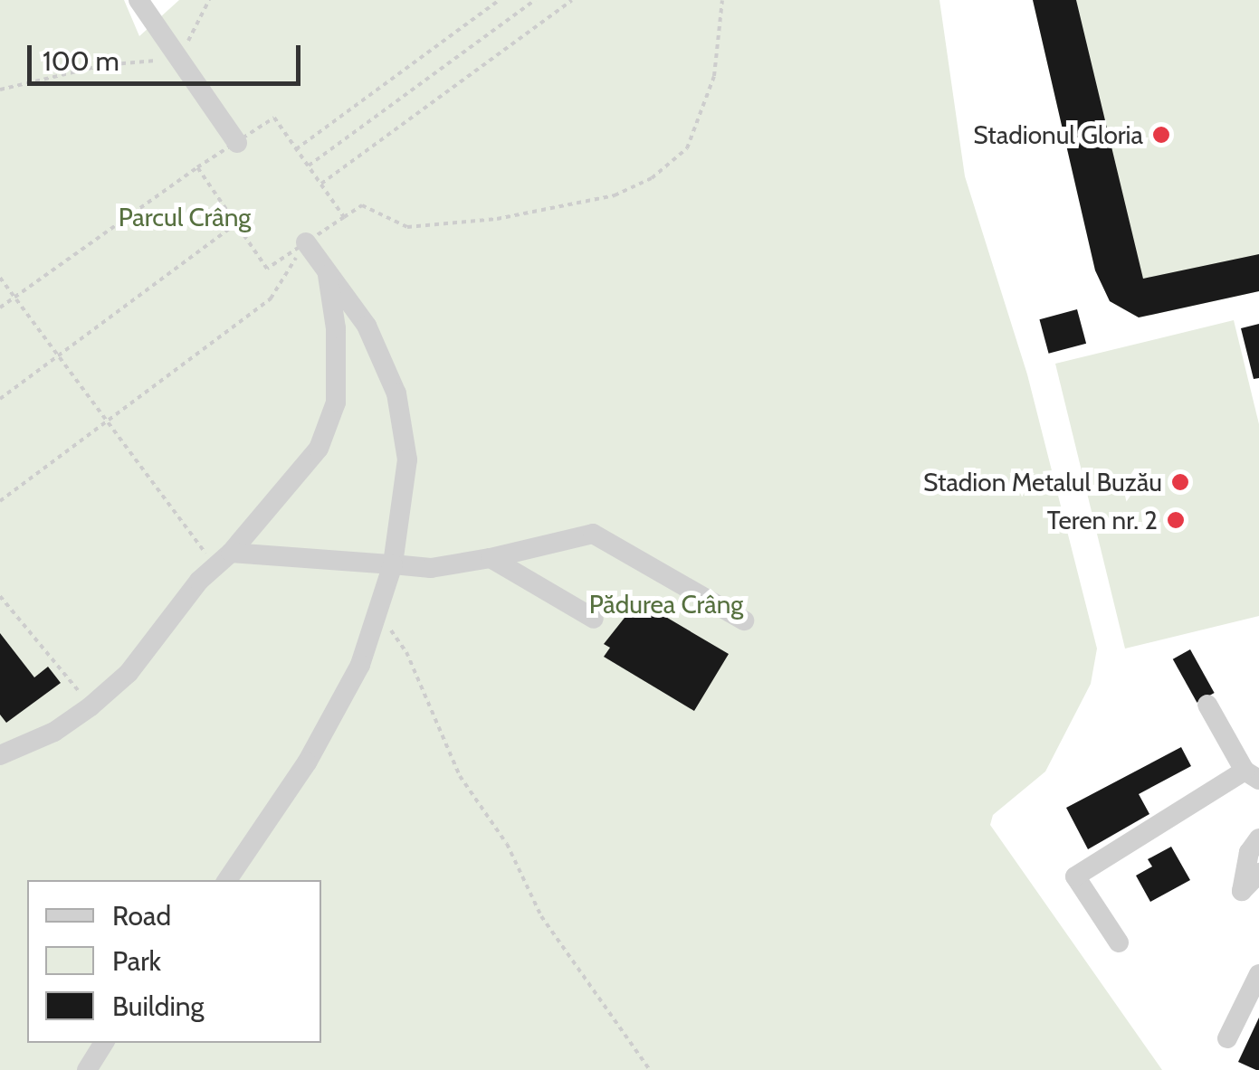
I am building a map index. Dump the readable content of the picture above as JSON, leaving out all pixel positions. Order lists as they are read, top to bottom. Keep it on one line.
{"parks":["Parcul Crâng","Pădurea Crâng"],"places":["Stadionul Gloria","Stadion Metalul Buzău","Teren nr. 2"],"legend":["Road","Park","Building"],"scale_bar":"100 m"}
